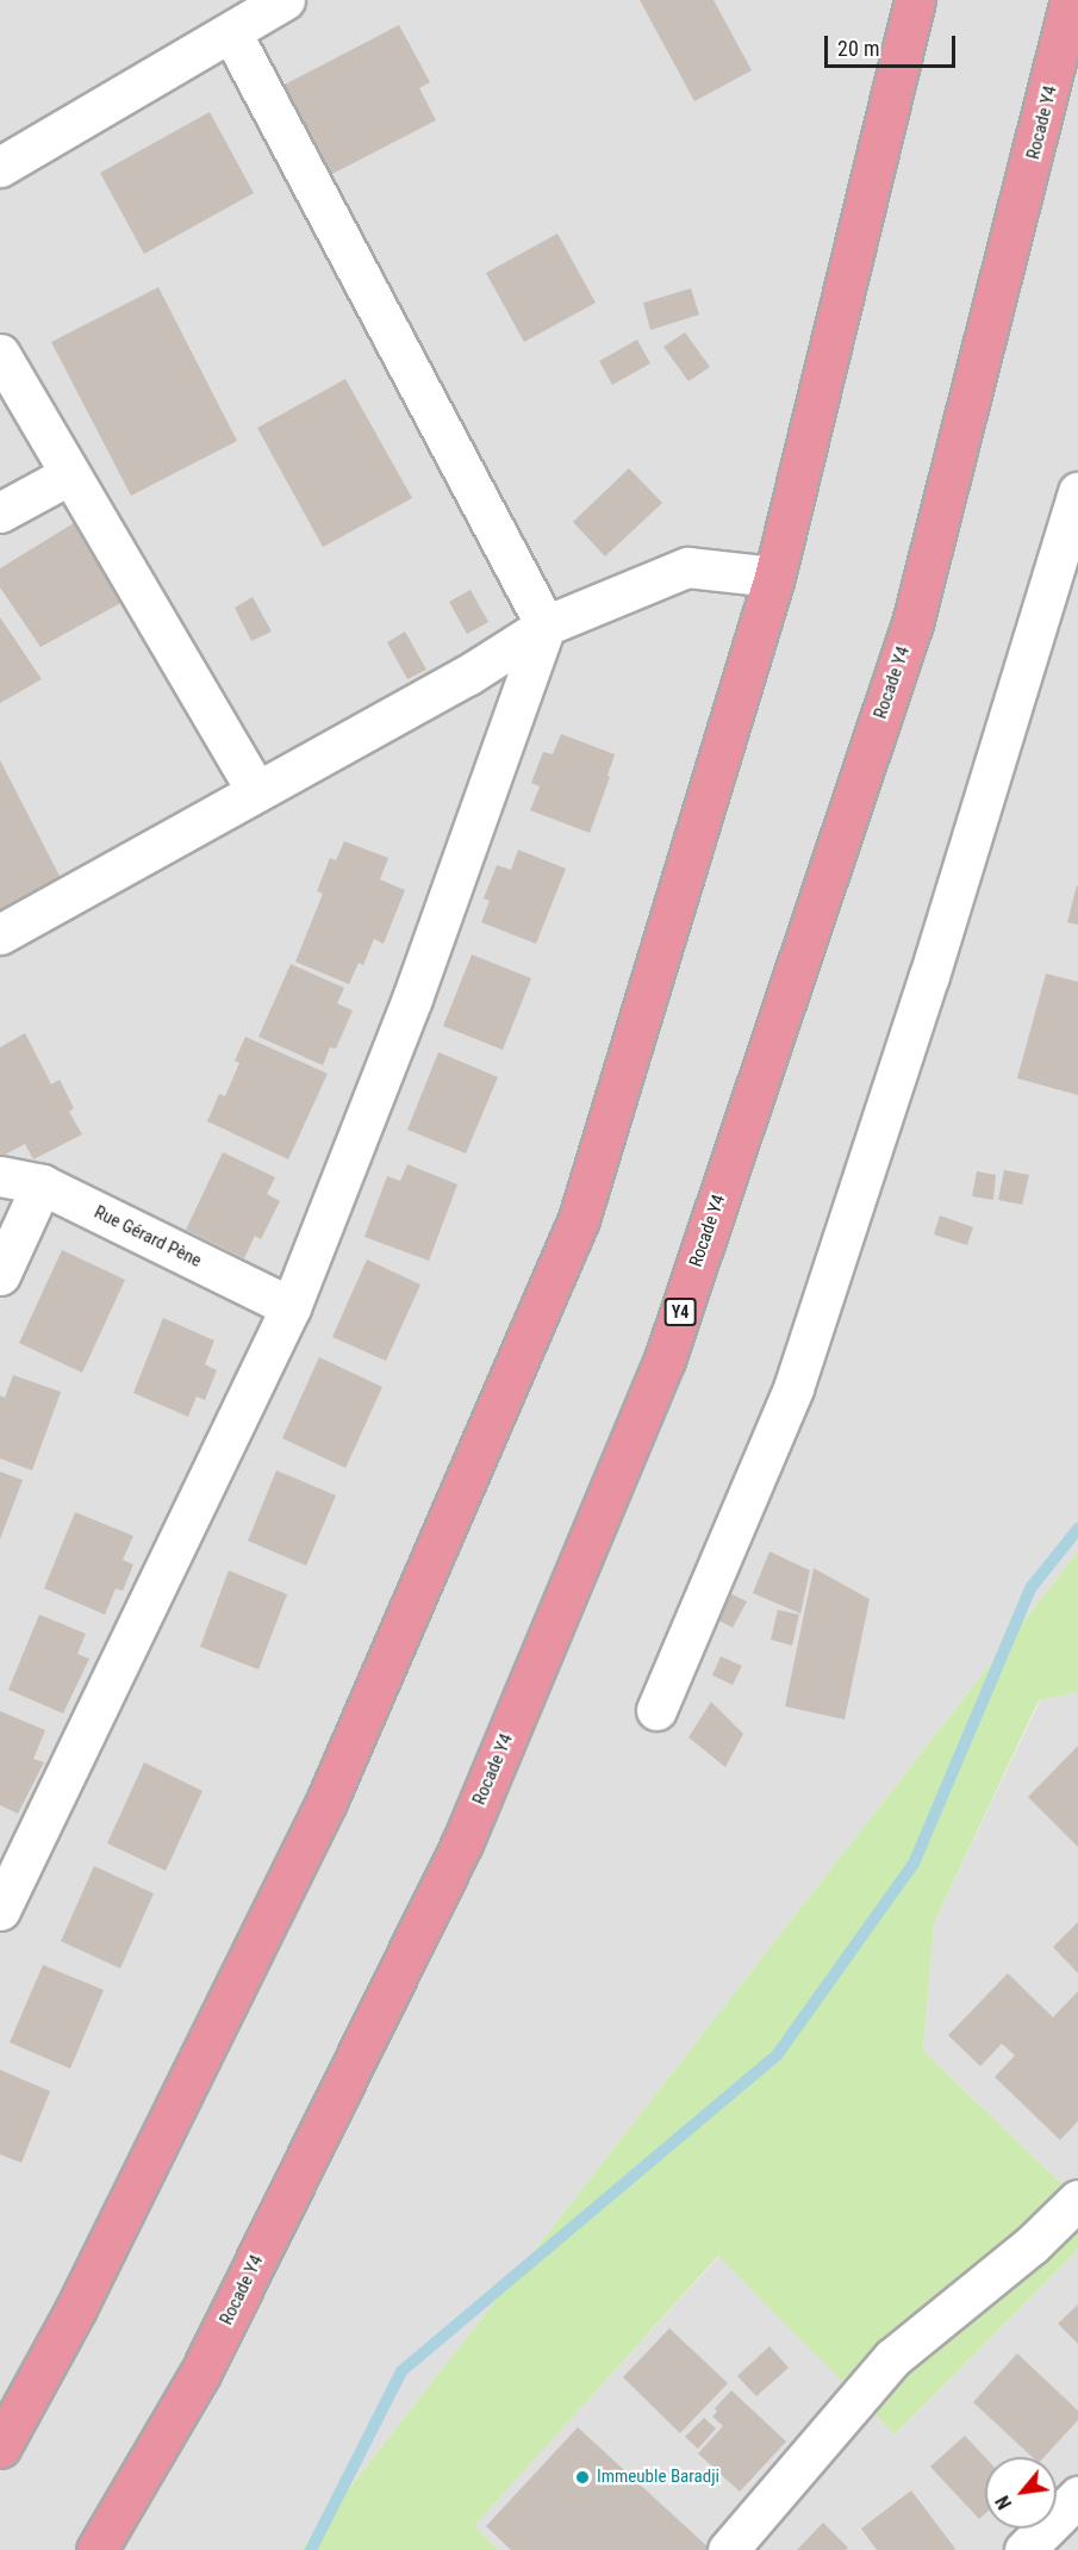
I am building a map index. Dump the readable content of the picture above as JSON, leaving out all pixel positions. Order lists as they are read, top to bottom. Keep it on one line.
{"streets":{"highway":["Rocade Y4","Y4"],"street":["Rue Gérard Pène"]},"places":["Immeuble Baradji"],"scale_bar":"20 m","north":"bottom left"}
